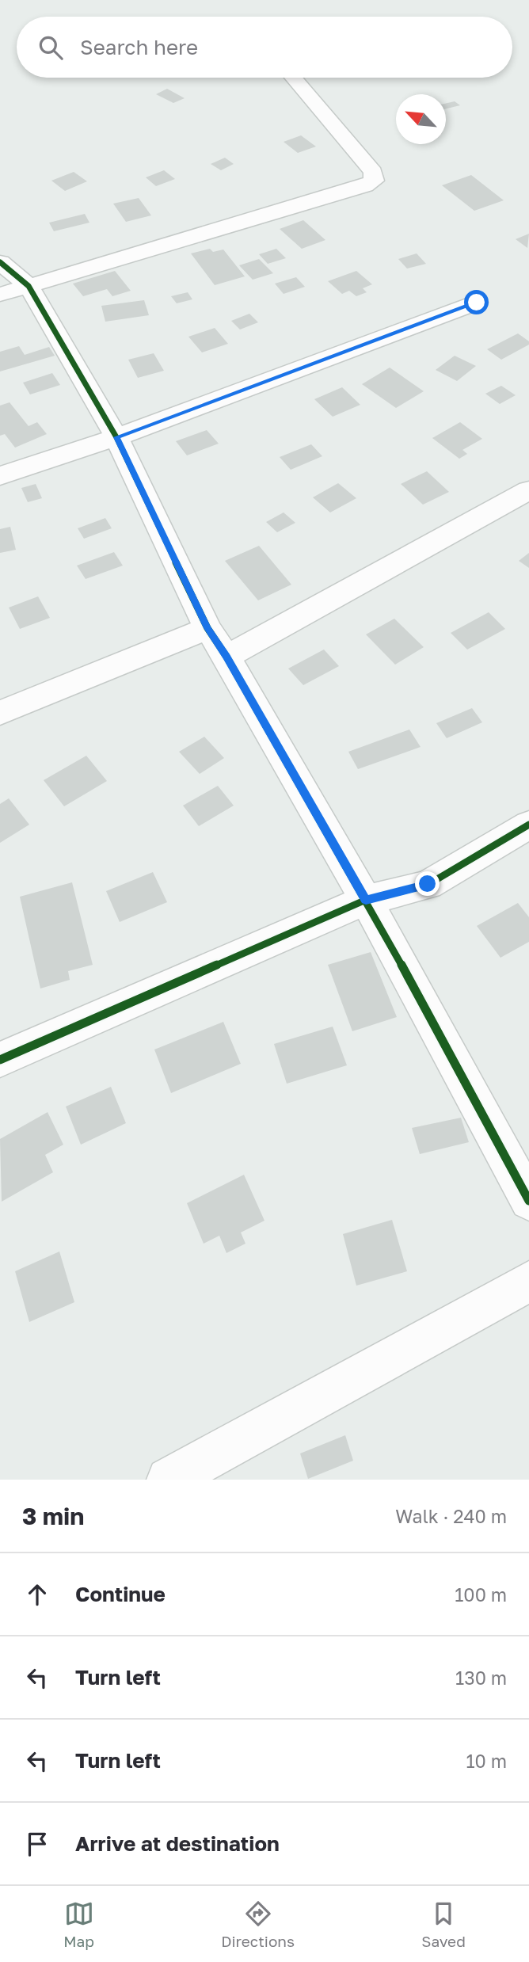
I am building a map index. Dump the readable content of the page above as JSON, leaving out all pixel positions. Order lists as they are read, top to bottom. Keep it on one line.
{"north":"top left","page":{"search":"Search here","heading":["3 min","Walk · 240 m"],"list":[["Continue","100 m"],["Turn left","130 m"],["Turn left","10 m"],"Arrive at destination"],"nav":["Map","Directions","Saved"]}}
